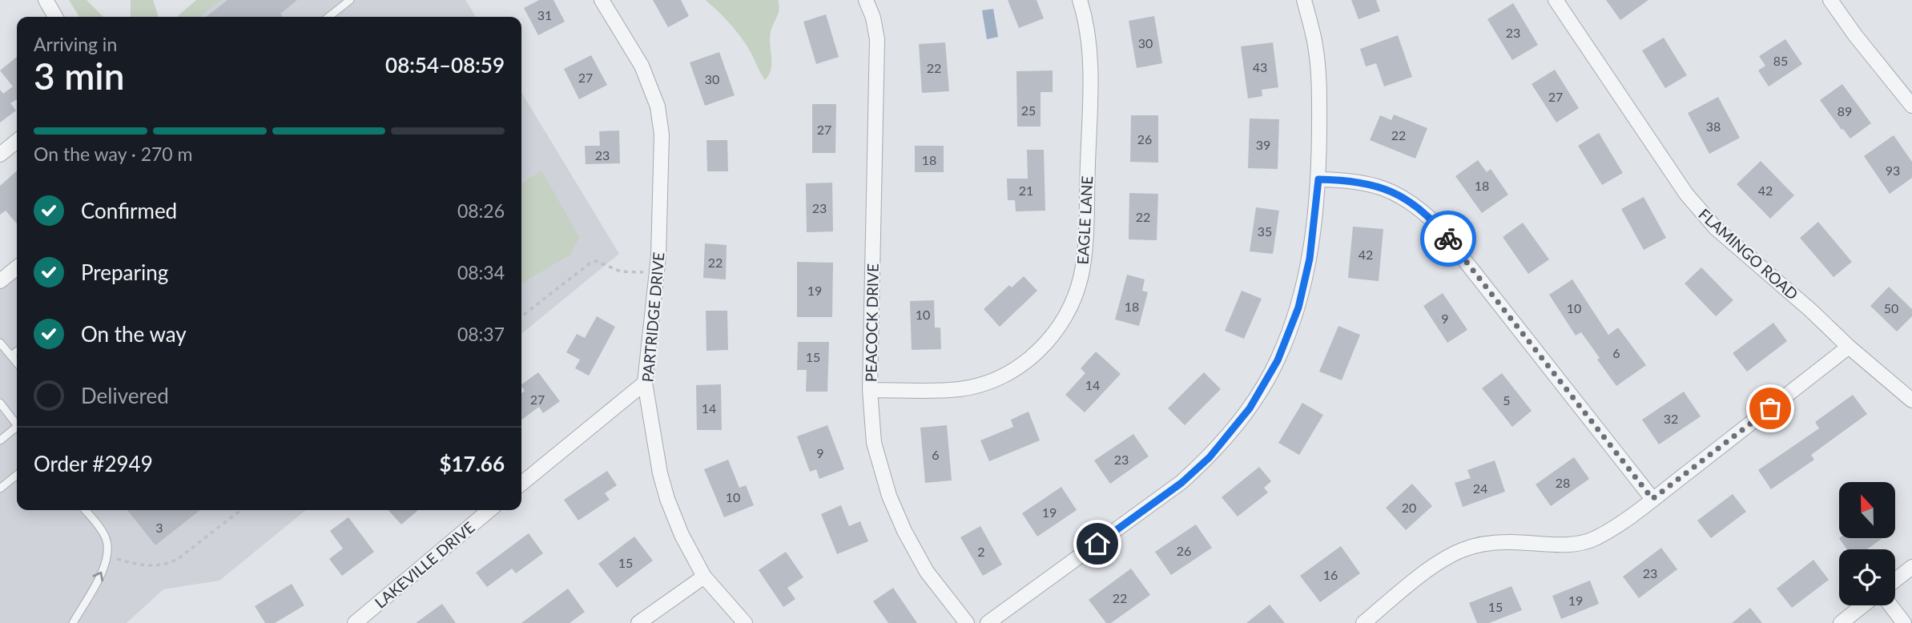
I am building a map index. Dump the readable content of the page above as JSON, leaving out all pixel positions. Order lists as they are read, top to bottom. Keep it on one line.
{"streets":{"street":["EAGLE LANE","FLAMINGO ROAD","PARTRIDGE DRIVE","PEACOCK DRIVE","LAKEVILLE DRIVE"]},"crossings":[["EAGLE LANE","PEACOCK DRIVE"]],"house_numbers":["31","23","30","85","43","22","27","30","27","25","89","38","27","22","26","39","23","18","93","18","21","42","23","22","35","42","22","19","18","10","50","10","9","6","15","14","27","5","14","32","9","6","23","28","24","10","20","19","3","26","2","15","23","16","22","19","15"],"north":"top","page":{"heading":["3 min","Arriving in","08:54–08:59"],"panel":["Order #2949","$17.66"],"bar":"On the way · 270 m","list":[["Confirmed","08:26"],["Preparing","08:34"],["On the way","08:37"],"Delivered"]}}
